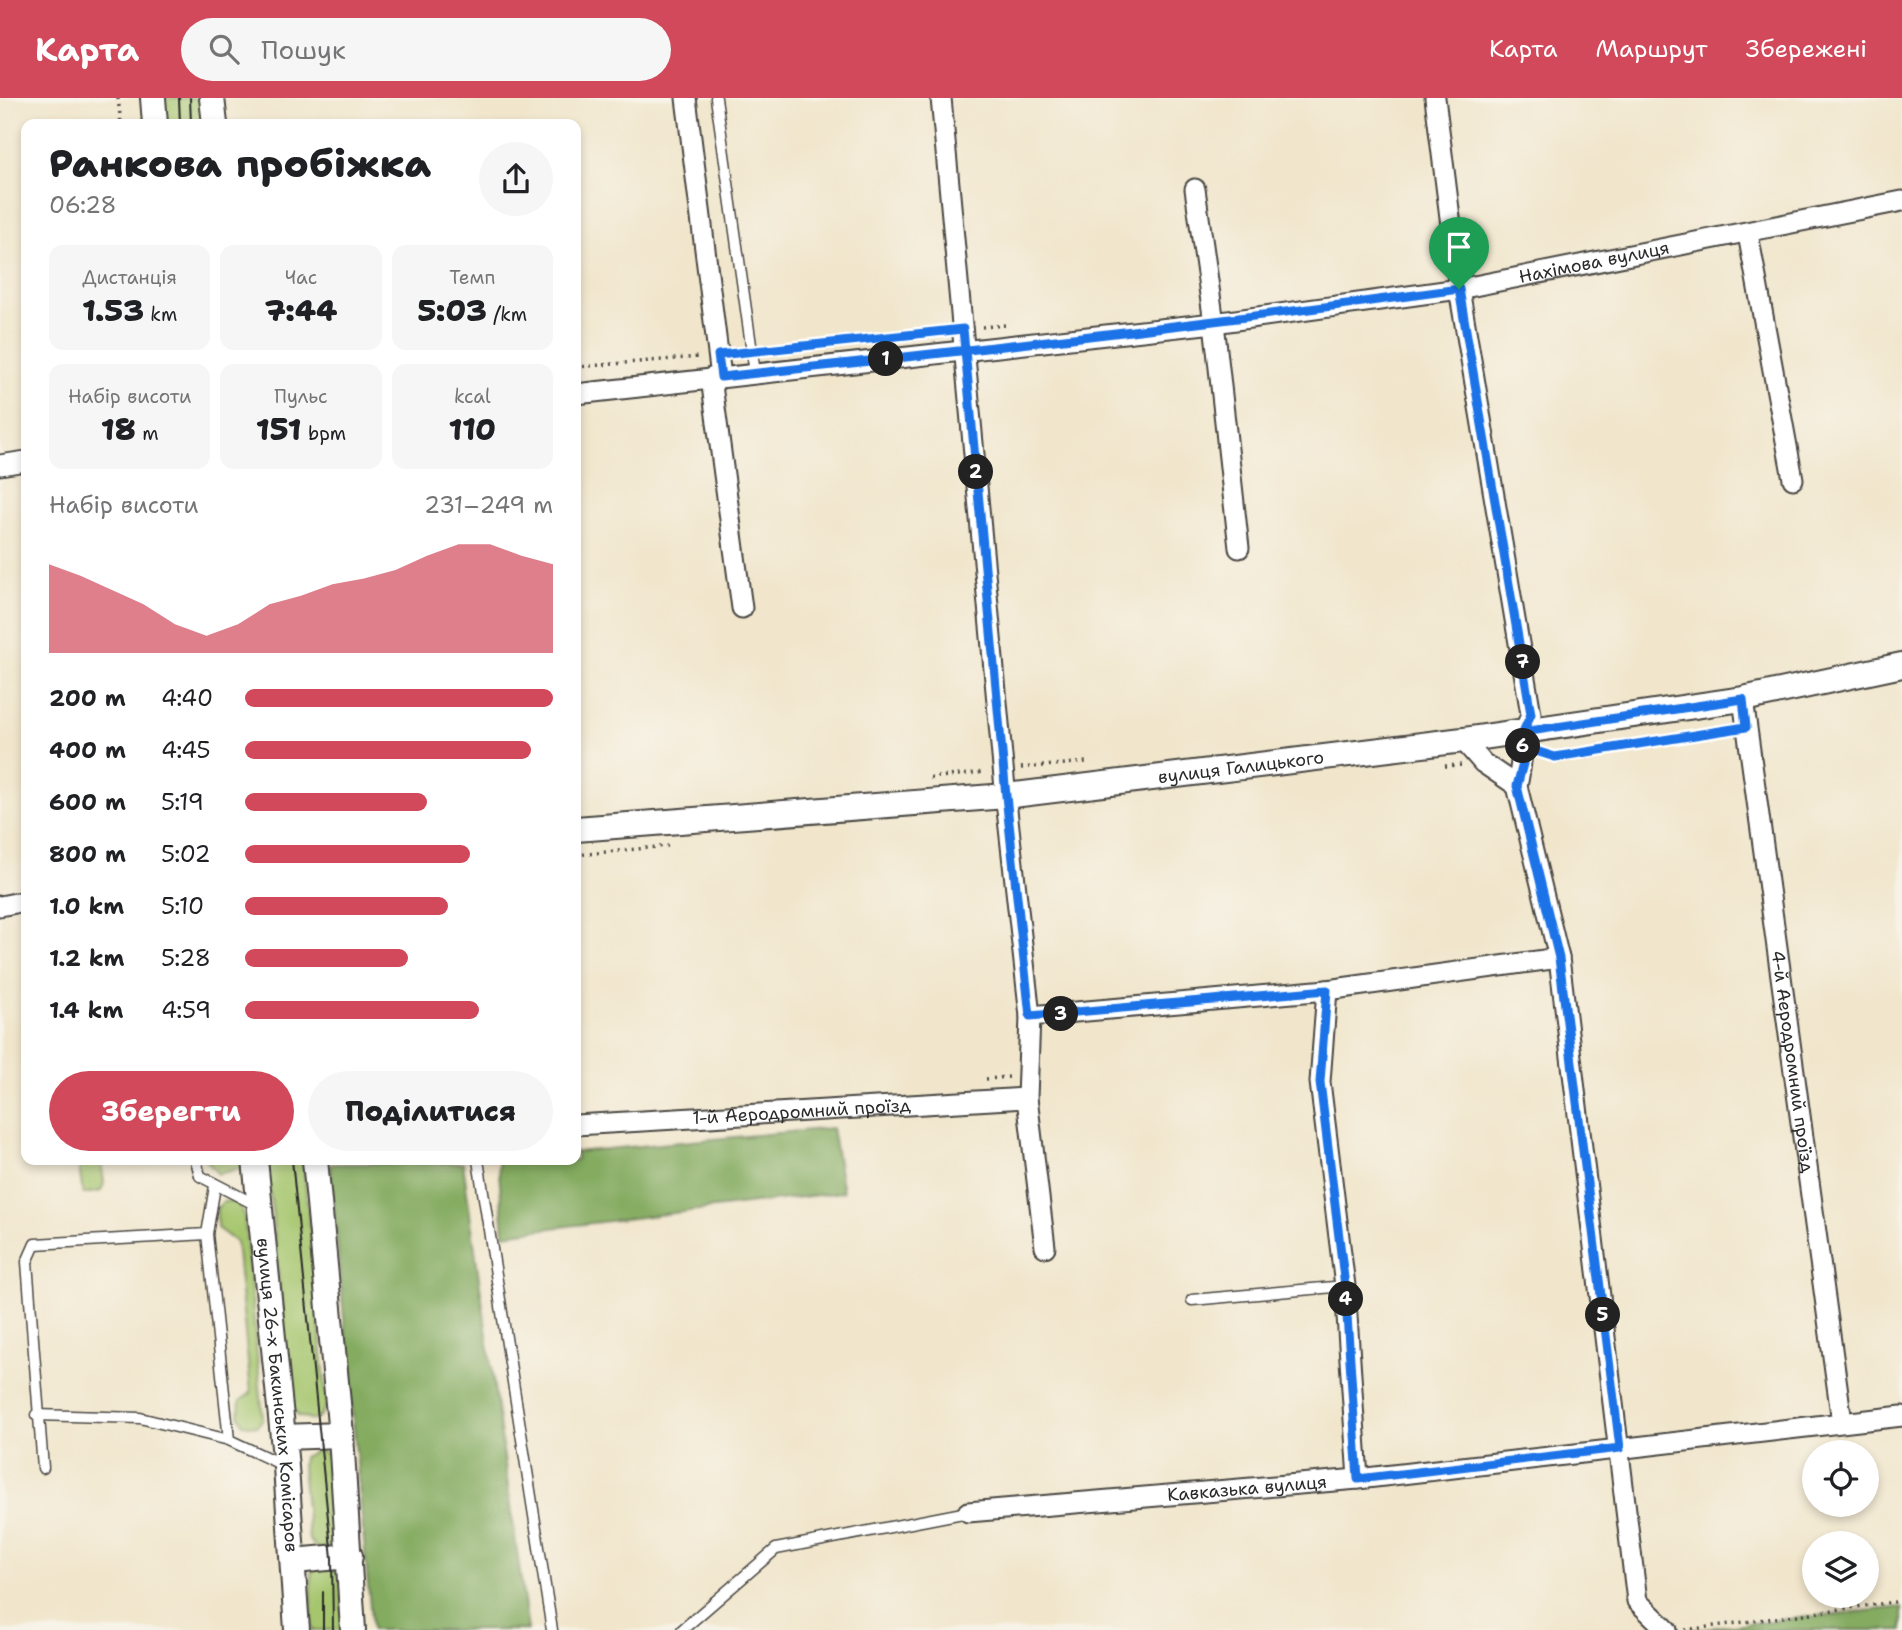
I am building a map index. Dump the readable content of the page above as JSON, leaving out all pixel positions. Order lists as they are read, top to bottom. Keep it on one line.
{"streets":{"street":["Нахімова вулиця","вулиця Галицького","4-й Аеродромний проїзд","1-й Аеродромний проїзд","вулиця 26-х Бакинських Комісаров","Кавказька вулиця"]},"crossings":[["вулиця Галицького","4-й Аеродромний проїзд"],["4-й Аеродромний проїзд","Кавказька вулиця"]],"page":{"header":"Карта","search":"Пошук","nav":["Карта","Маршрут","Збережені"],"heading":["Ранкова пробіжка","06:28"],"stats":[["Дистанція","1.53 km"],["Час","7:44"],["Темп","5:03 /km"],["Набір висоти","18 m"],["Пульс","151 bpm"],["kcal","110"]],"pins":["1","2","7","6","3","4","5"],"chart":["Набір висоти","231–249 m"],"list":[{"name":"200 m","note":"4:40"},{"name":"400 m","note":"4:45"},{"name":"600 m","note":"5:19"},{"name":"800 m","note":"5:02"},{"name":"1.0 km","note":"5:10"},{"name":"1.2 km","note":"5:28"},{"name":"1.4 km","note":"4:59"}],"buttons":["Зберегти","Поділитися"]}}
